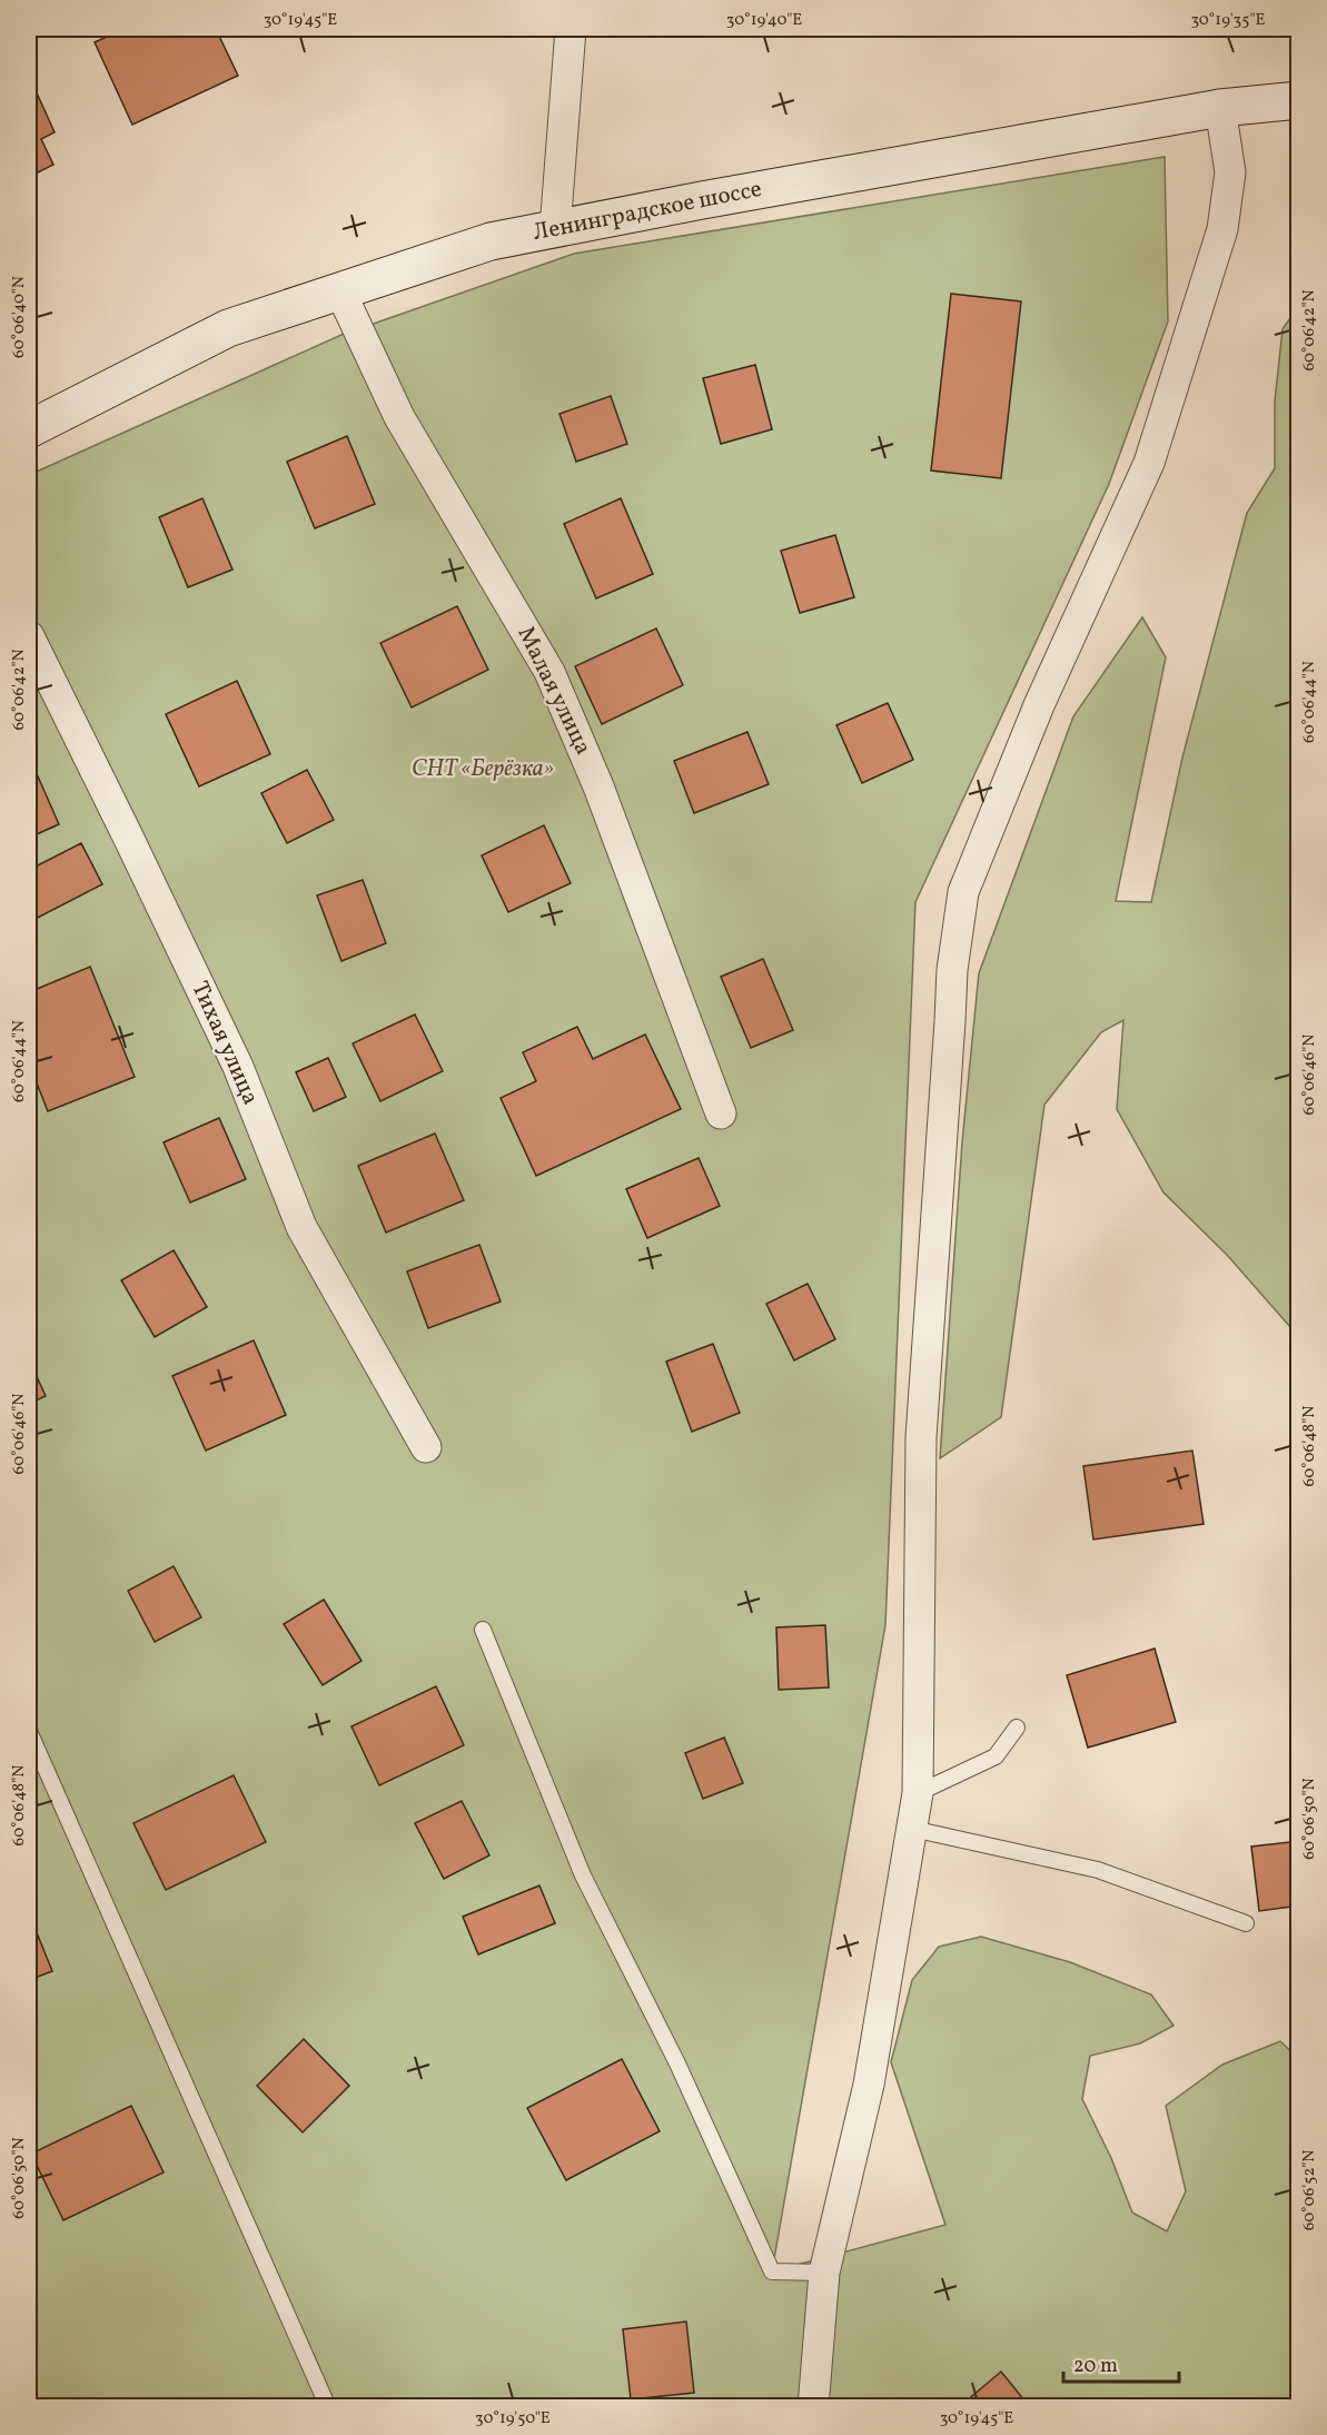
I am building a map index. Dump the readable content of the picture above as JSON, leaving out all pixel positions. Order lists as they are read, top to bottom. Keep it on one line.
{"streets":{"main road":["Ленинградское шоссе"],"street":["Малая улица","Тихая улица"]},"crossings":[["Ленинградское шоссе","Малая улица"]],"parks":["СНТ «Берёзка»"],"scale_bar":"20 m","coordinates":["30°19'45\"E","30°19'40\"E","30°19'35\"E","60°06'40\"N","60°06'42\"N","60°06'44\"N","60°06'46\"N","60°06'48\"N","60°06'50\"N","60°06'52\"N","30°19'50\"E"]}
